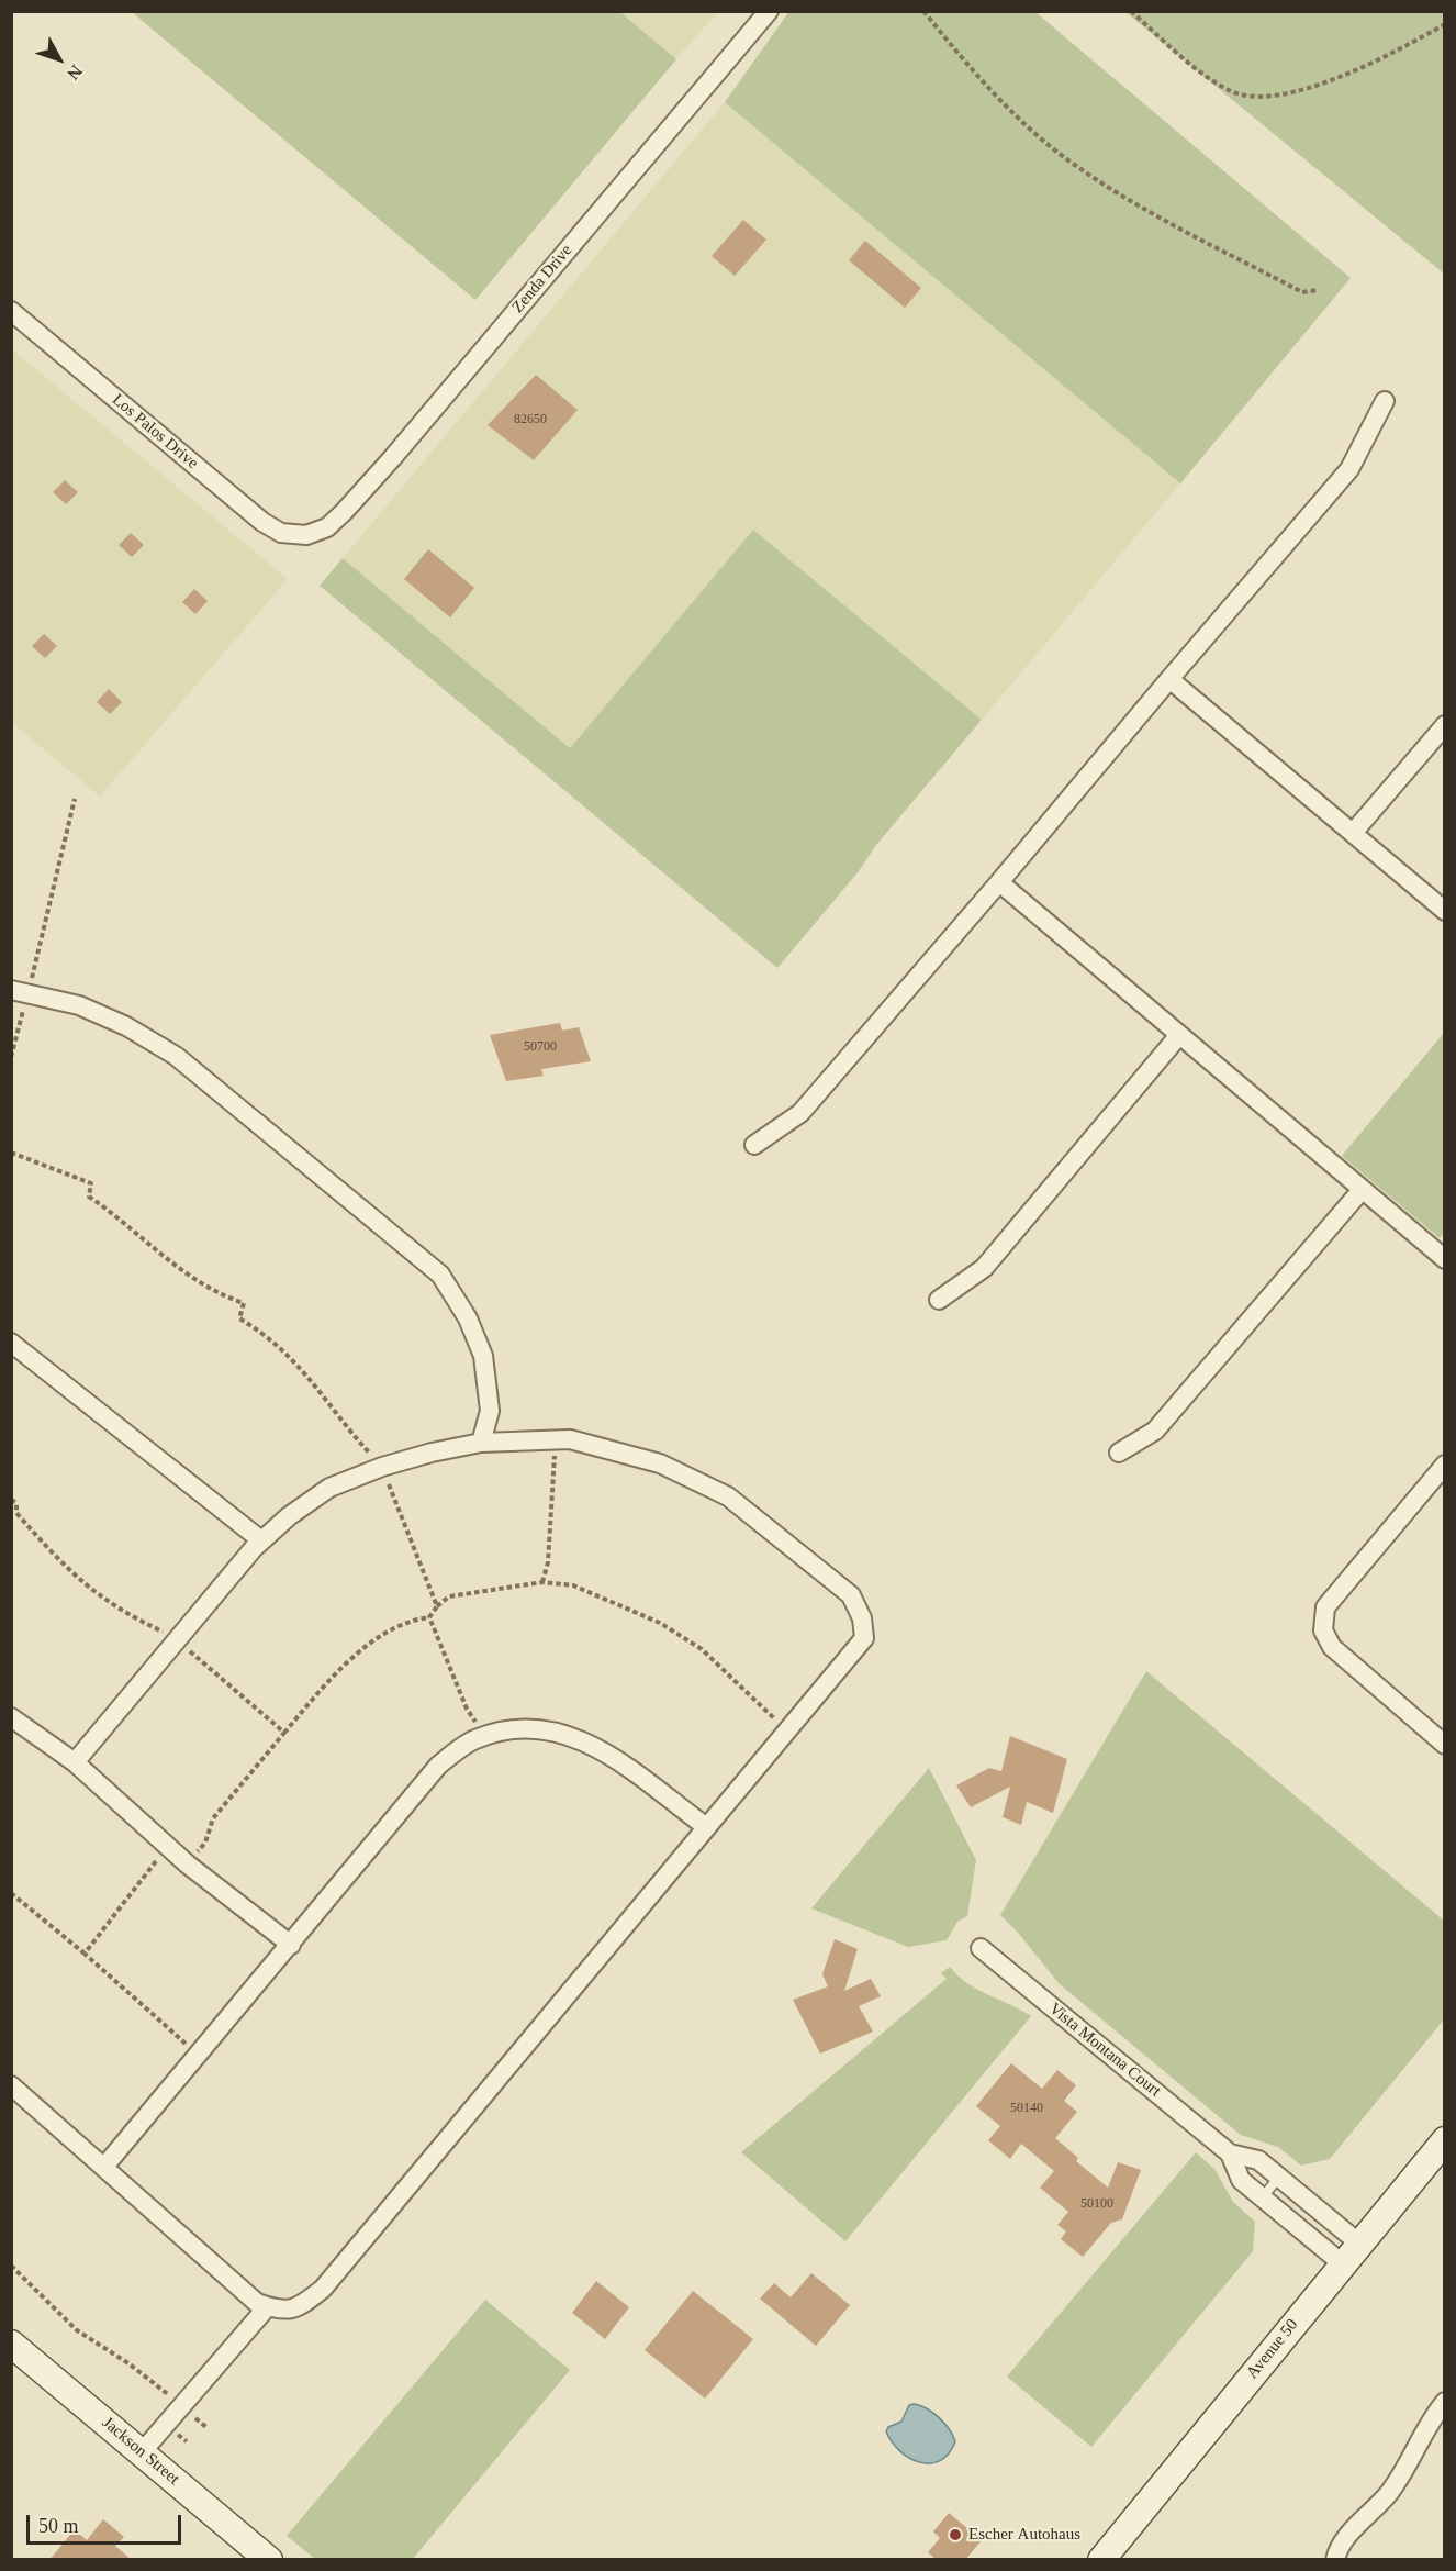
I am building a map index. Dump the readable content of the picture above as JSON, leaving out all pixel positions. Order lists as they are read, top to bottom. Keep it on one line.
{"streets":{"main road":["Avenue 50","Jackson Street"],"street":["Zenda Drive","Los Palos Drive","Vista Montana Court"]},"crossings":[["Zenda Drive","Los Palos Drive"],["Vista Montana Court","Avenue 50"]],"places":["Escher Autohaus"],"house_numbers":["82650","50700","50140","50100"],"scale_bar":"50 m","north":"bottom right"}
